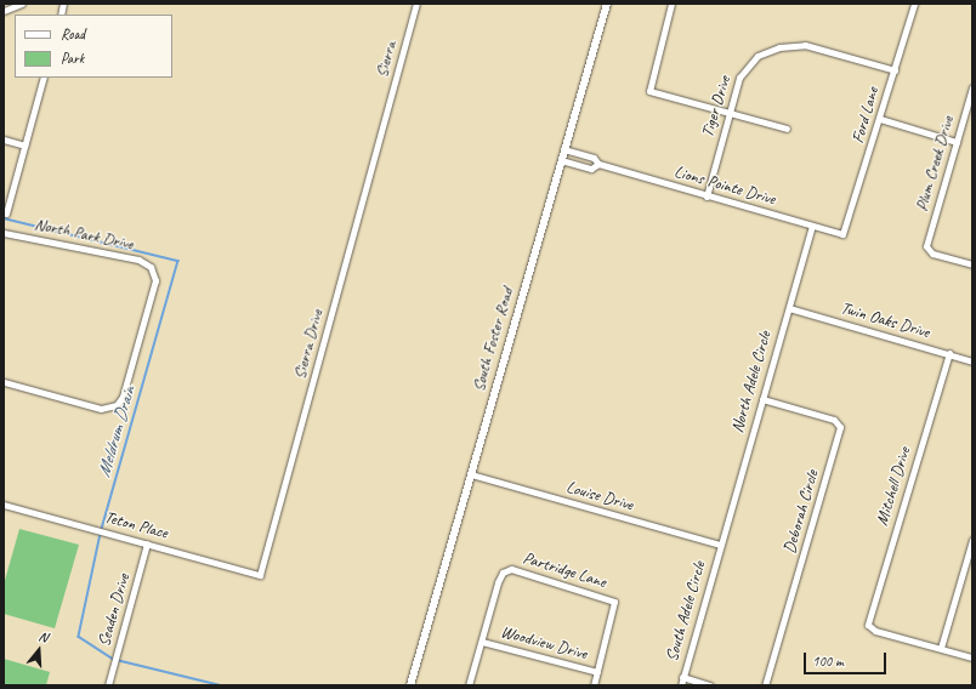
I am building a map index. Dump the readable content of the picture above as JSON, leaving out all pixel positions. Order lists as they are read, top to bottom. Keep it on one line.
{"streets":{"street":["Sierra","Tiger Drive","Ford Lane","Plum Creek Drive","Lions Pointe Drive","North Park Drive","Twin Oaks Drive","South Foster Road","Sierra Drive","North Adele Circle","Mitchell Drive","Louise Drive","Deborah Circle","Teton Place","Partridge Lane","Seaden Drive","South Adele Circle","Woodview Drive"]},"crossings":[["Sierra","Sierra Drive"],["Tiger Drive","Ford Lane"],["Tiger Drive","Lions Pointe Drive"],["Ford Lane","Lions Pointe Drive"],["Lions Pointe Drive","North Adele Circle"],["Twin Oaks Drive","North Adele Circle"],["Twin Oaks Drive","Mitchell Drive"],["South Foster Road","Louise Drive"],["Sierra Drive","Teton Place"],["North Adele Circle","Louise Drive"],["North Adele Circle","Deborah Circle"],["North Adele Circle","South Adele Circle"],["Louise Drive","South Adele Circle"],["Teton Place","Seaden Drive"],["Partridge Lane","Woodview Drive"]],"water":["Meldrum Drain"],"legend":["Road","Park"],"scale_bar":"100 m","north":"top"}
